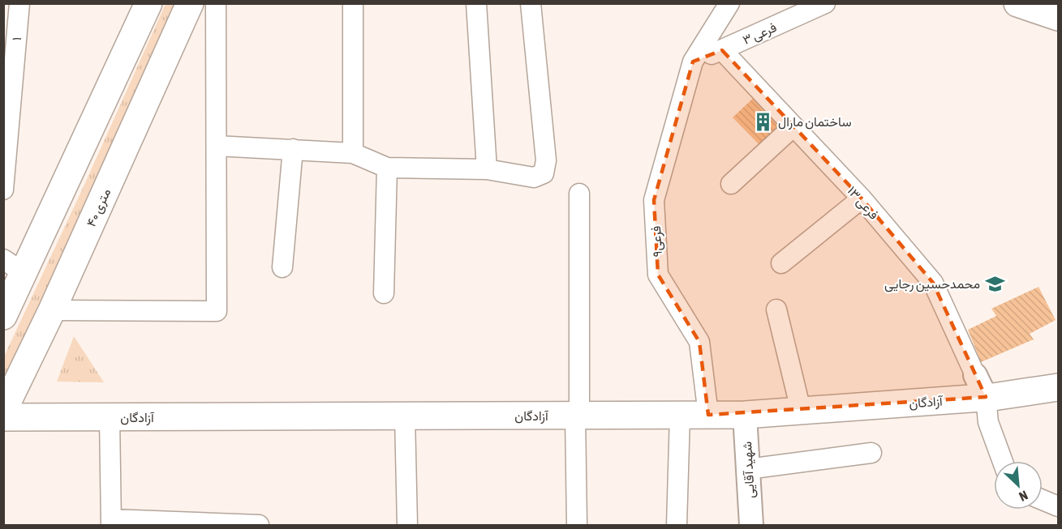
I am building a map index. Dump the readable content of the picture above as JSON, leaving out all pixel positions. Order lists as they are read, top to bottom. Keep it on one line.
{"streets":{"main road":["۴۰ متری","آزادگان"],"street":["فرعی ۳","۱","فرعی ۱۳","فرعی۹","شهید آقایی"]},"crossings":[["فرعی ۳","فرعی ۱۳"],["فرعی ۳","فرعی۹"],["فرعی ۱۳","آزادگان"],["فرعی۹","آزادگان"],["آزادگان","شهید آقایی"]],"places":{"building":["ساختمان مارال"],"school or university":["محمدحسین رجایی"]},"north":"bottom right"}
